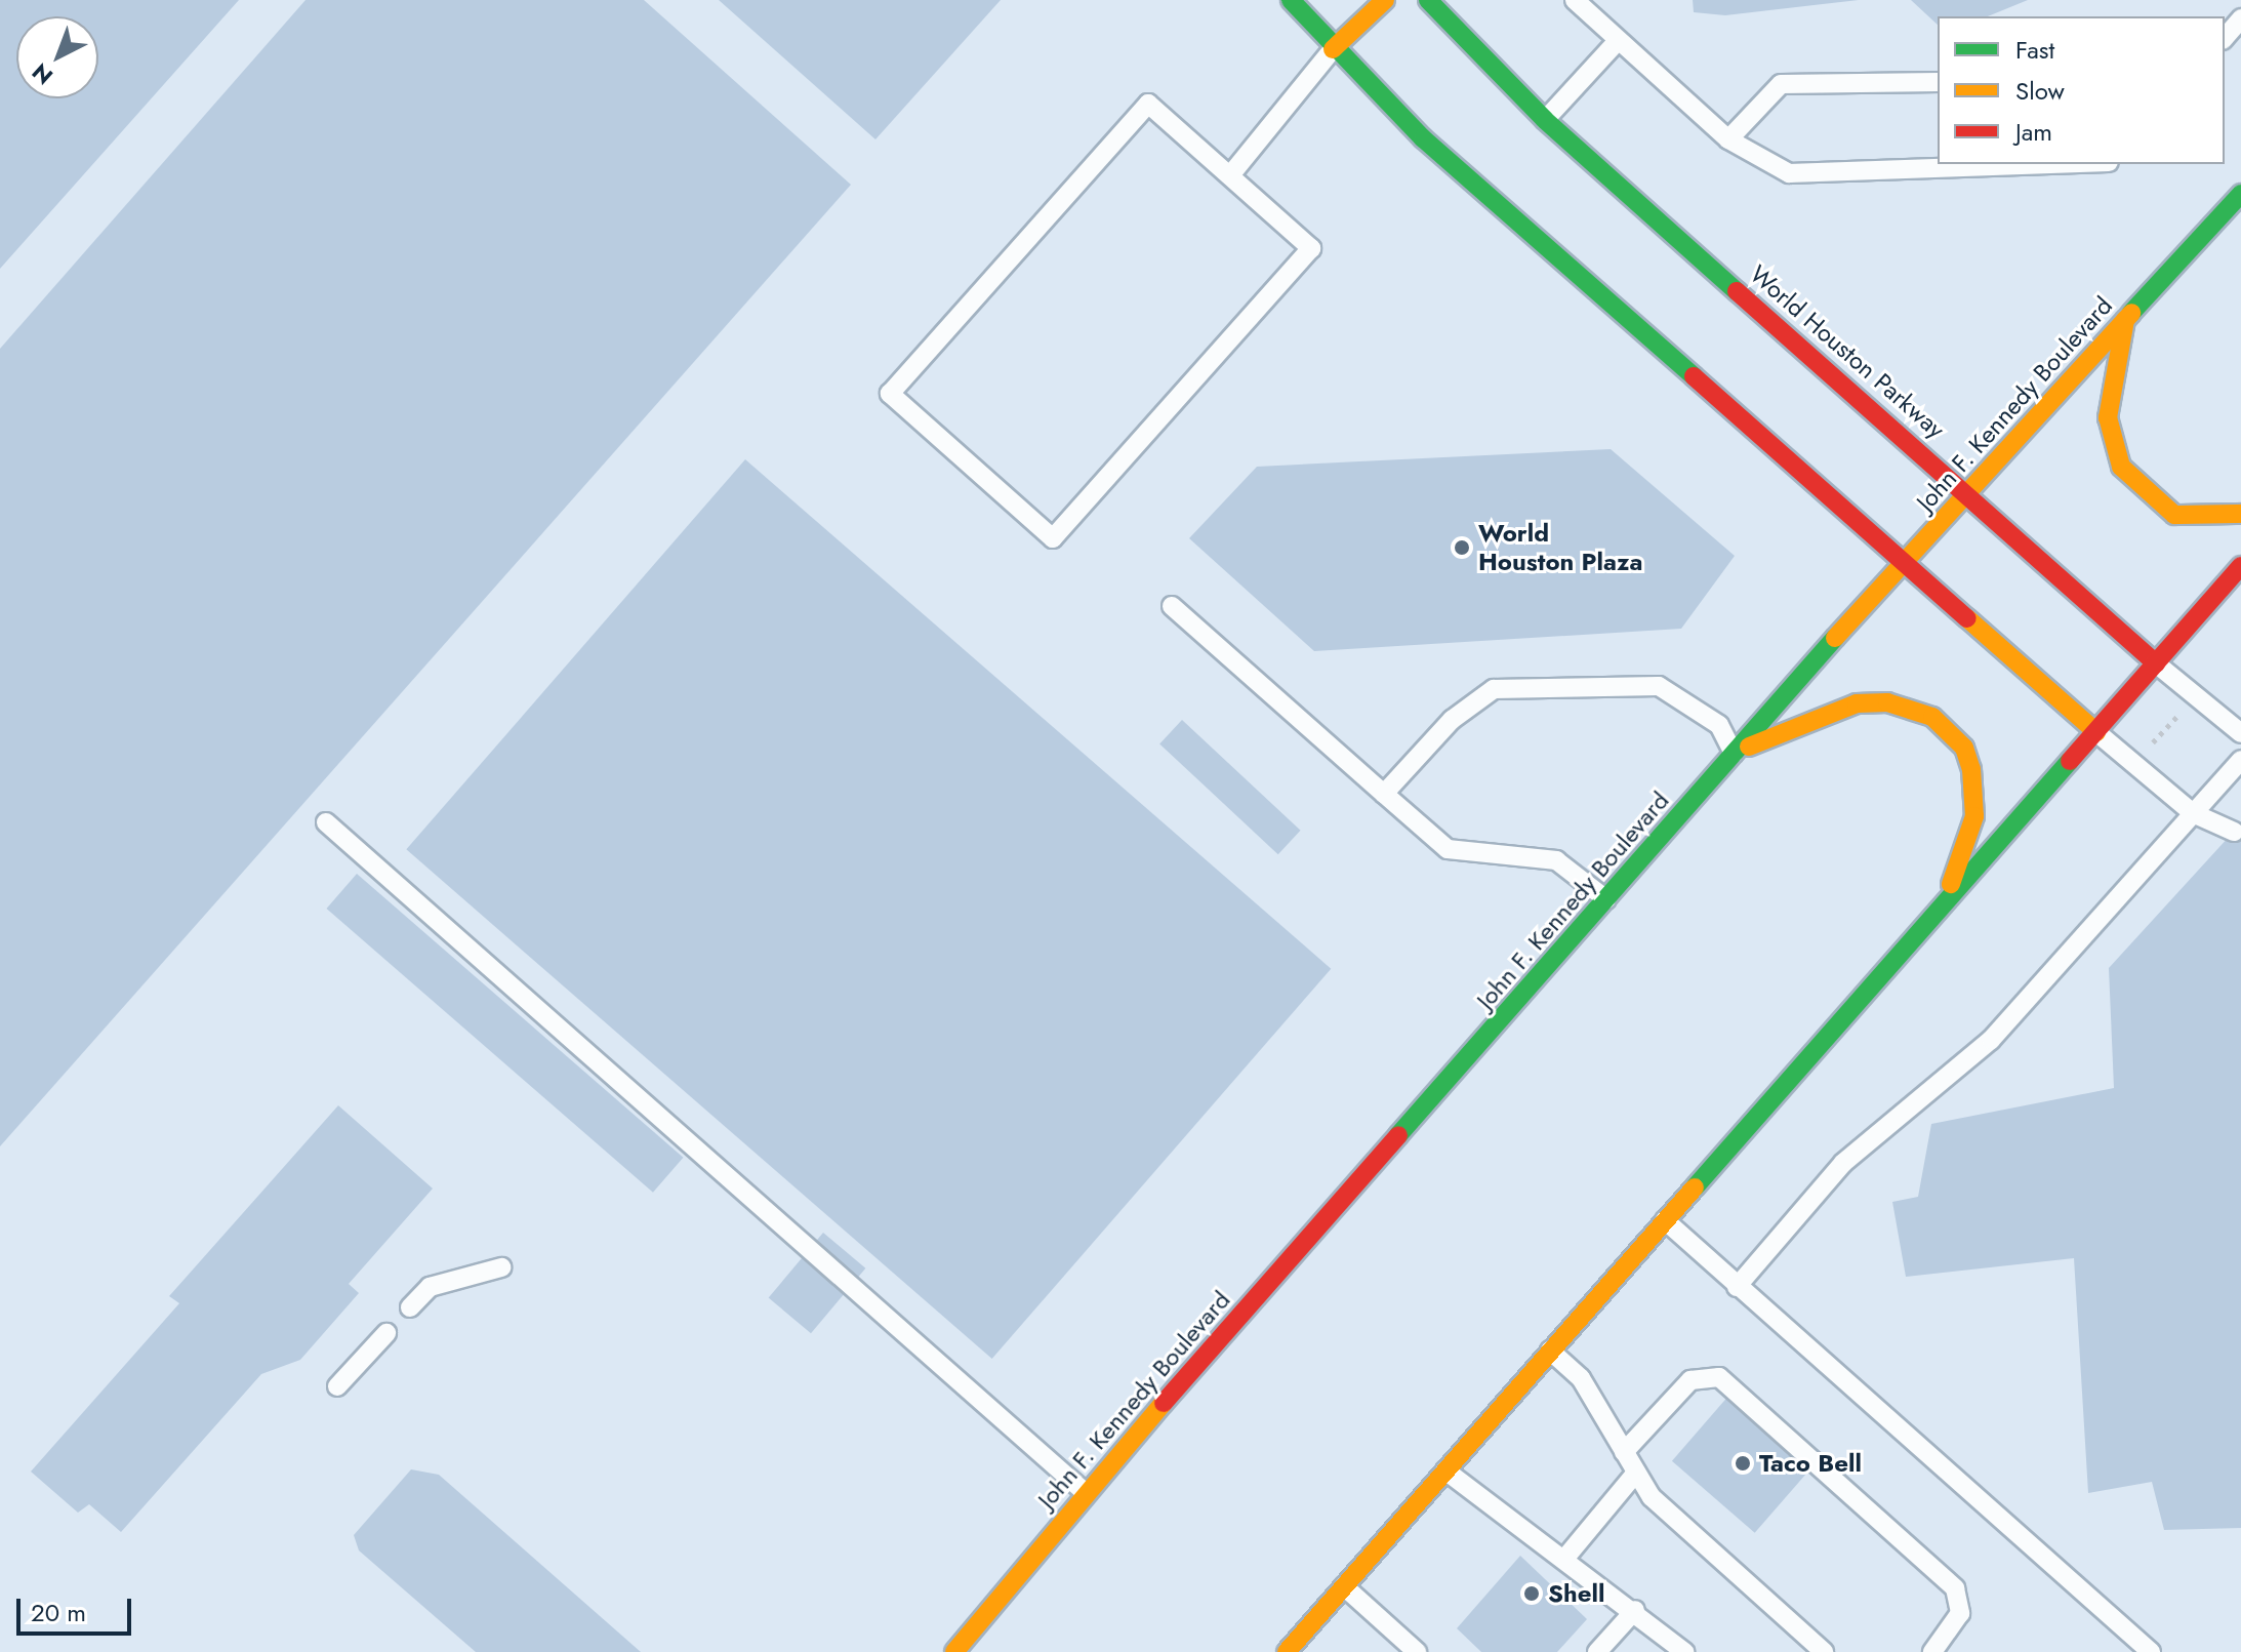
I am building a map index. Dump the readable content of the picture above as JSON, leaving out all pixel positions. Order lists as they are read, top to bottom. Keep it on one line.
{"streets":{"main road":["World Houston Parkway","John F. Kennedy Boulevard"]},"crossings":[["World Houston Parkway","John F. Kennedy Boulevard"]],"places":["World Houston Plaza","Taco Bell","Shell"],"legend":["Fast","Slow","Jam"],"scale_bar":"20 m","north":"bottom left"}
